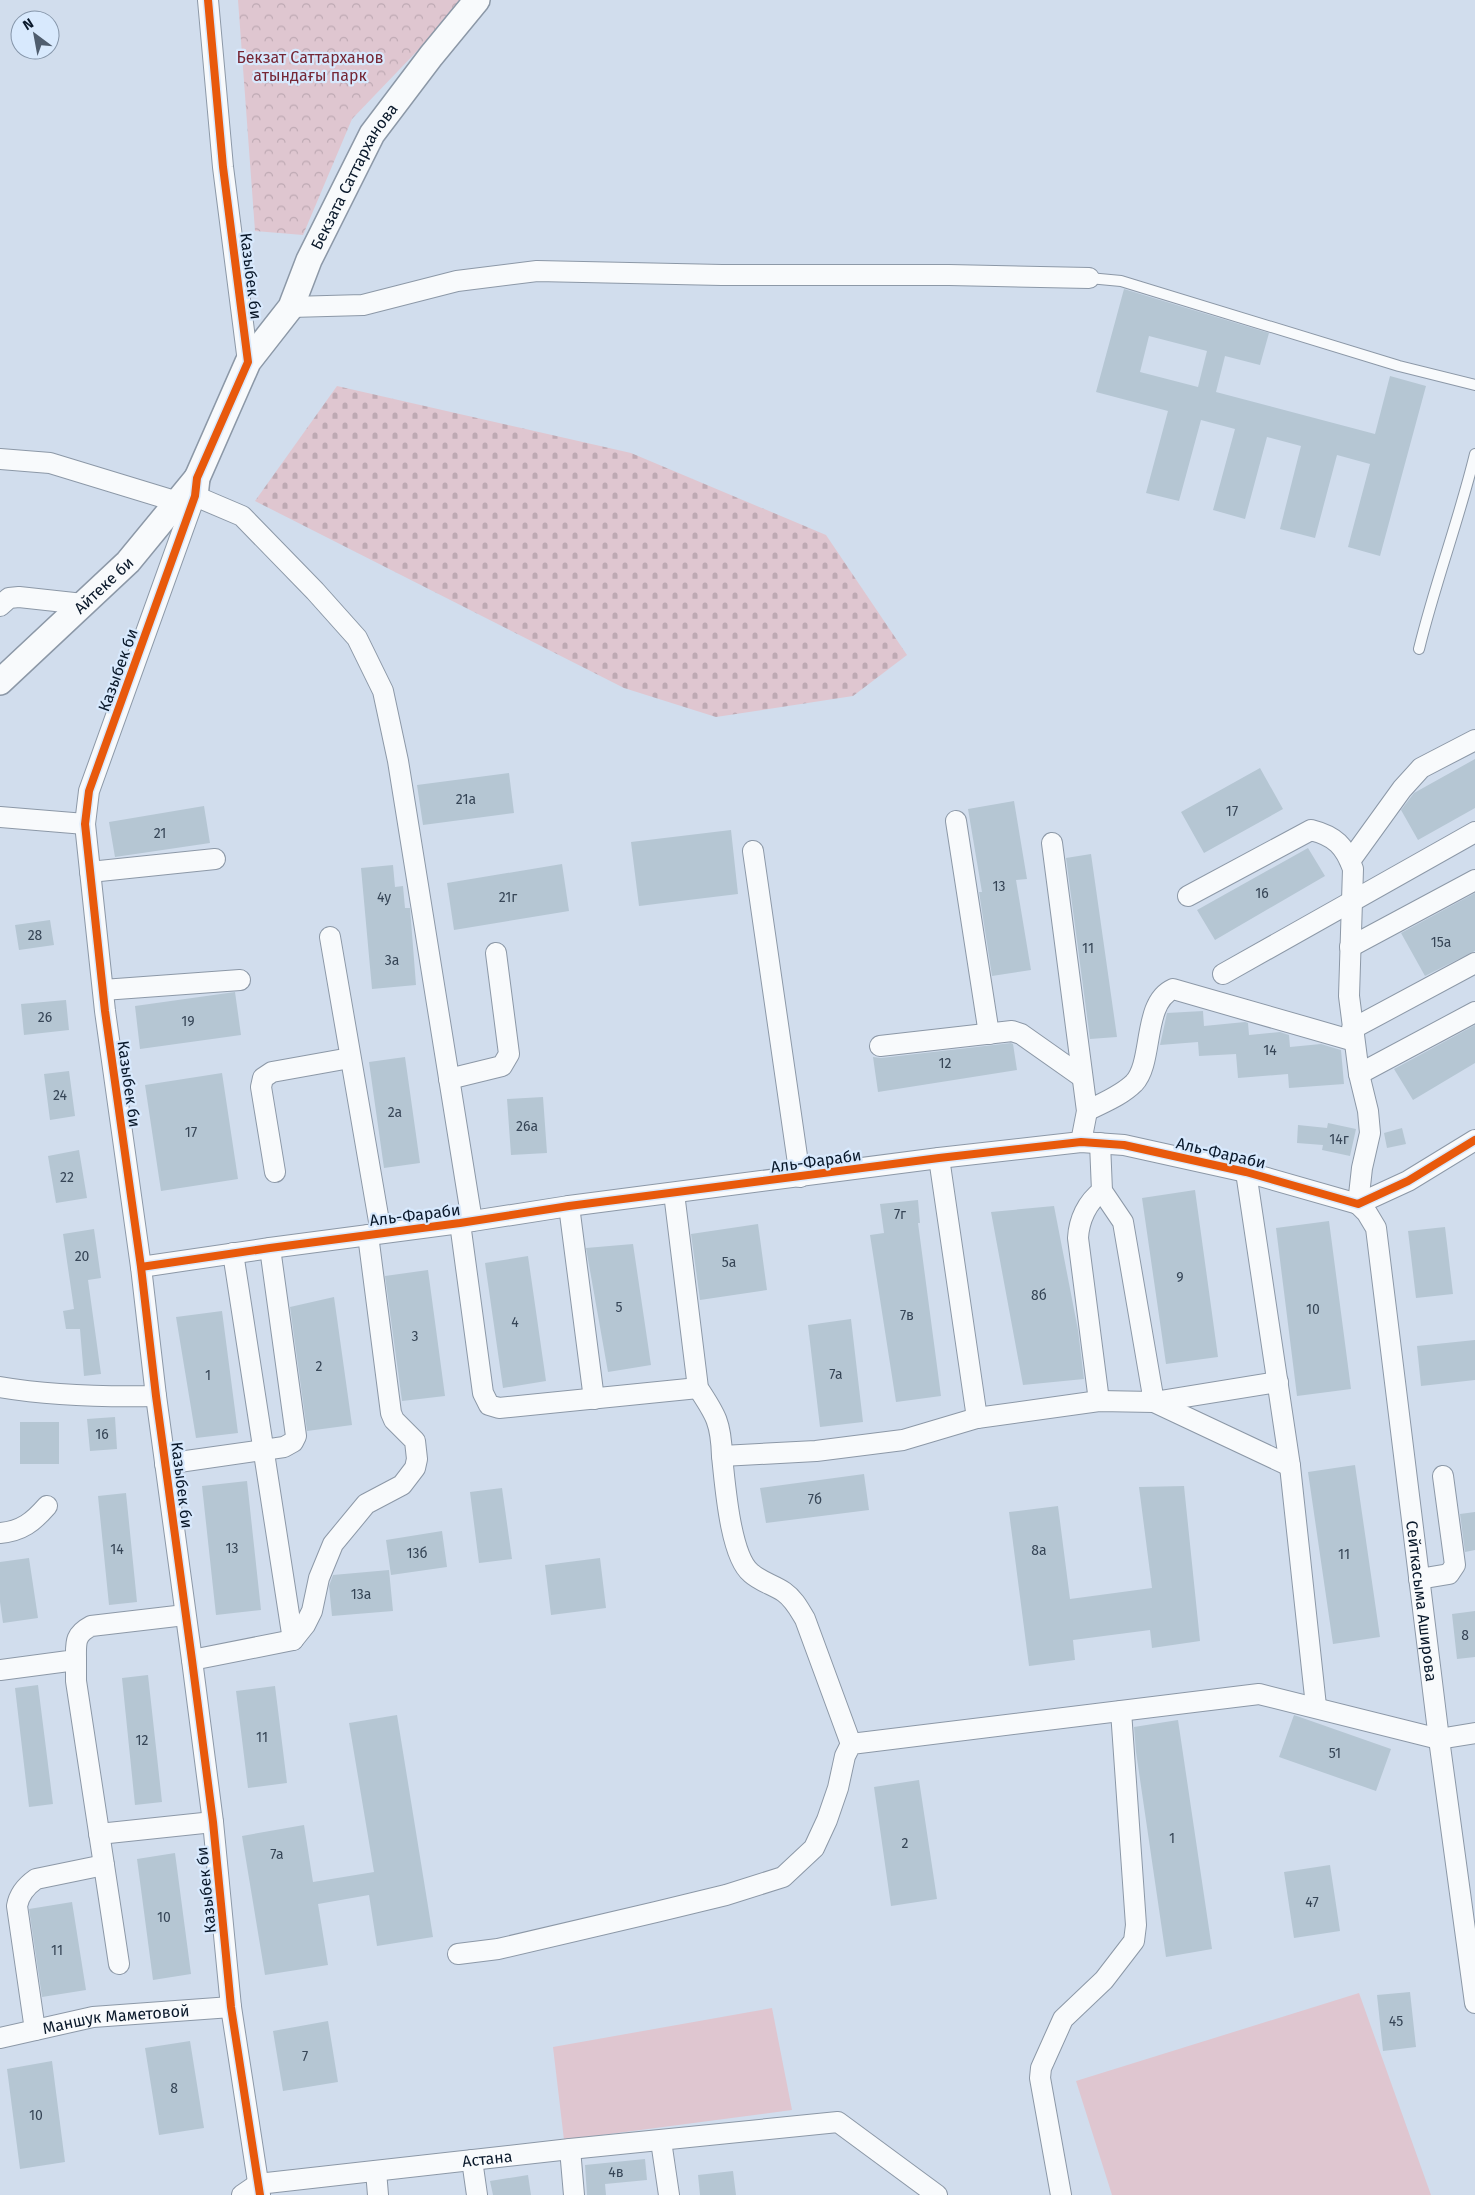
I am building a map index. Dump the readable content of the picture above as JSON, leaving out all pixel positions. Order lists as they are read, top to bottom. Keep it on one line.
{"streets":{"street":["Бекзата Саттарханова","Казыбек би","Айтеке би","Аль-Фараби","Сейткасыма Аширова","Маншук Маметовой","Астана"]},"crossings":[["Бекзата Саттарханова","Казыбек би"],["Казыбек би","Айтеке би"],["Казыбек би","Аль-Фараби"],["Казыбек би","Маншук Маметовой"],["Казыбек би","Астана"],["Аль-Фараби","Сейткасыма Аширова"]],"parks":["Бекзат Саттарханов атындағы парк"],"house_numbers":["21а","17","21","13","16","4у","21г","28","15а","11","3а","26","19","14","12","24","2а","26а","17","14г","22","7г","20","5а","9","8б","5","10","7в","4","3","2","7а","1","16","7б","13","14","8а","13б","11","13а","8","11","12","51","1","2","7а","47","10","11","45","7","8","10","4в"],"north":"top left"}
